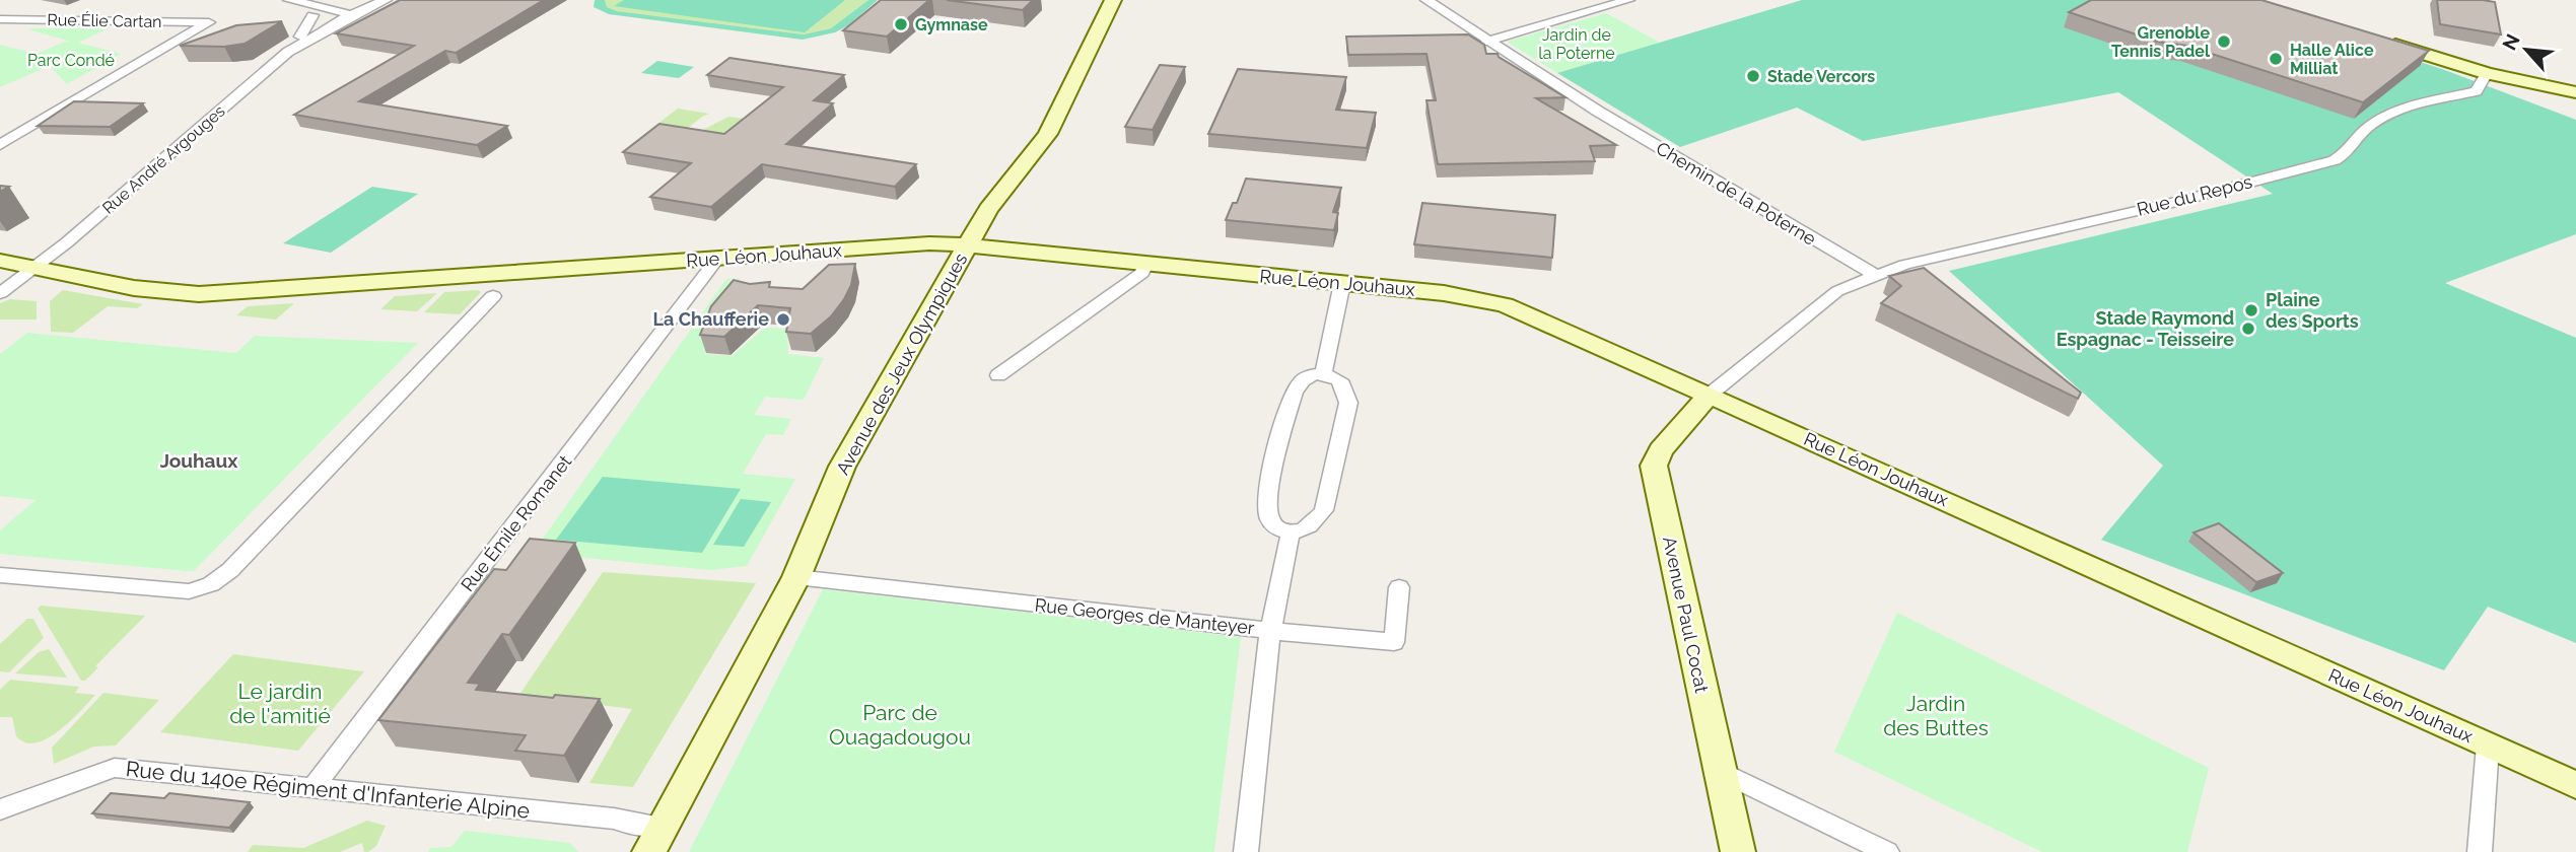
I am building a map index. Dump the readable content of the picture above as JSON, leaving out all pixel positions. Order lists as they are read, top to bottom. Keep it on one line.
{"streets":{"street":["Rue Élie Cartan","Rue André Argouges","Chemin de la Poterne","Rue du Repos","Rue Léon Jouhaux","Avenue des Jeux Olympiques","Rue Émile Romanet","Avenue Paul Cocat","Rue Georges de Manteyer","Rue du 140e Régiment d'Infanterie Alpine"]},"crossings":[["Rue André Argouges","Rue Léon Jouhaux"],["Chemin de la Poterne","Rue du Repos"],["Rue Léon Jouhaux","Avenue des Jeux Olympiques"],["Rue Léon Jouhaux","Rue Émile Romanet"],["Rue Léon Jouhaux","Avenue Paul Cocat"],["Avenue des Jeux Olympiques","Rue Georges de Manteyer"],["Avenue des Jeux Olympiques","Rue du 140e Régiment d'Infanterie Alpine"],["Rue Émile Romanet","Rue du 140e Régiment d'Infanterie Alpine"]],"districts":["Jouhaux"],"parks":["Jardin de la Poterne","Parc Condé","Le jardin de l'amitié","Jardin des Buttes","Parc de Ouagadougou"],"places":["Gymnase","Grenoble Tennis Padel","Halle Alice Milliat","Stade Vercors","Plaine des Sports","La Chaufferie","Stade Raymond Espagnac - Teisseire"],"north":"top left"}
